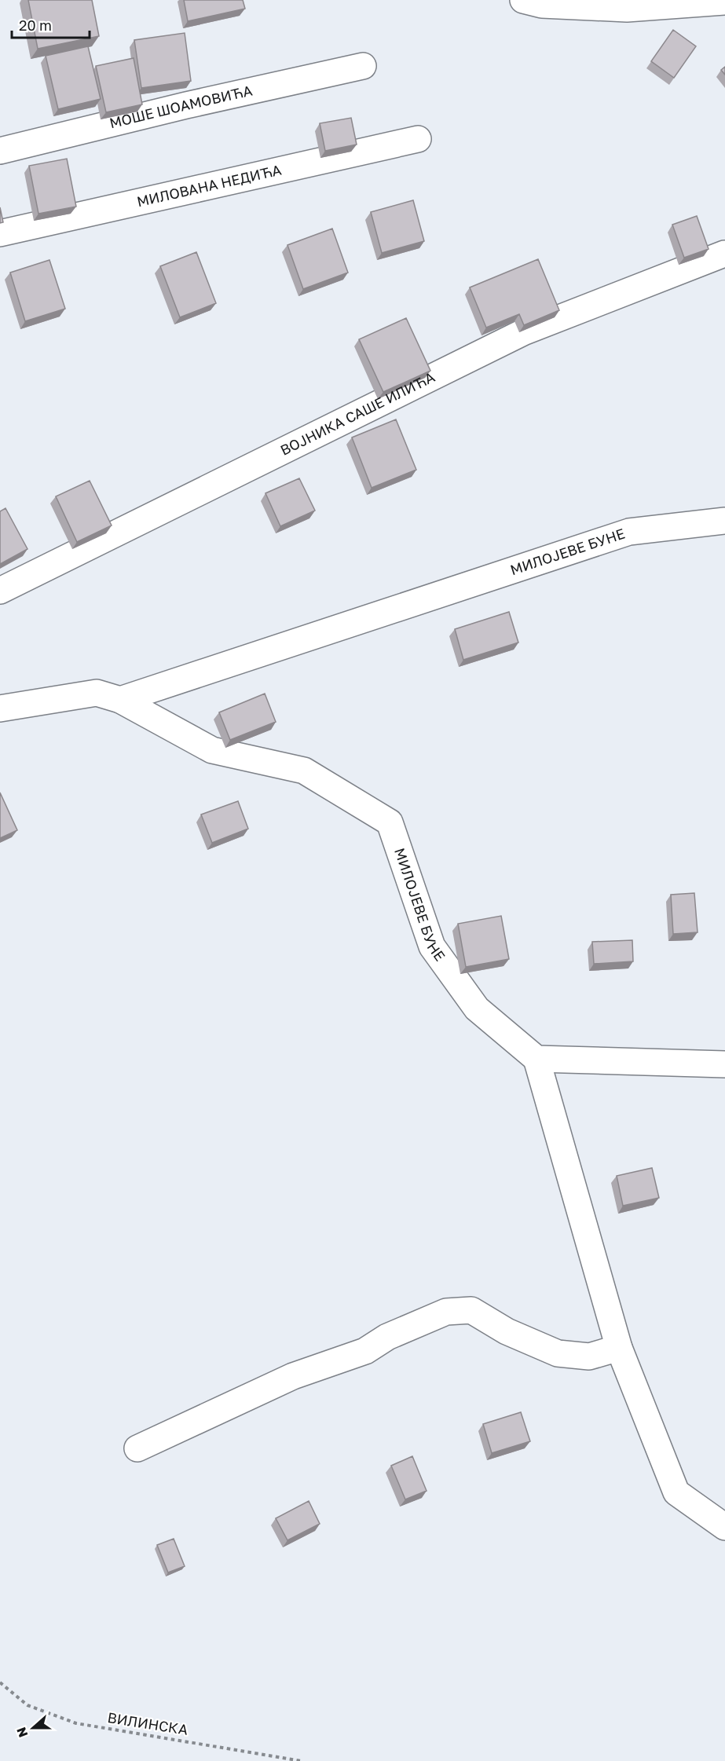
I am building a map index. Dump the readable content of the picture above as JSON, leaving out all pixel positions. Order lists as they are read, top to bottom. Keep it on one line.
{"streets":{"street":["МОШЕ ШОАМОВИЋА","МИЛОВАНА НЕДИЋА","ВОЈНИКА САШЕ ИЛИЋА","МИЛОЈЕВЕ БУНЕ"],"path":["ВИЛИНСКА"]},"scale_bar":"20 m","north":"left"}
